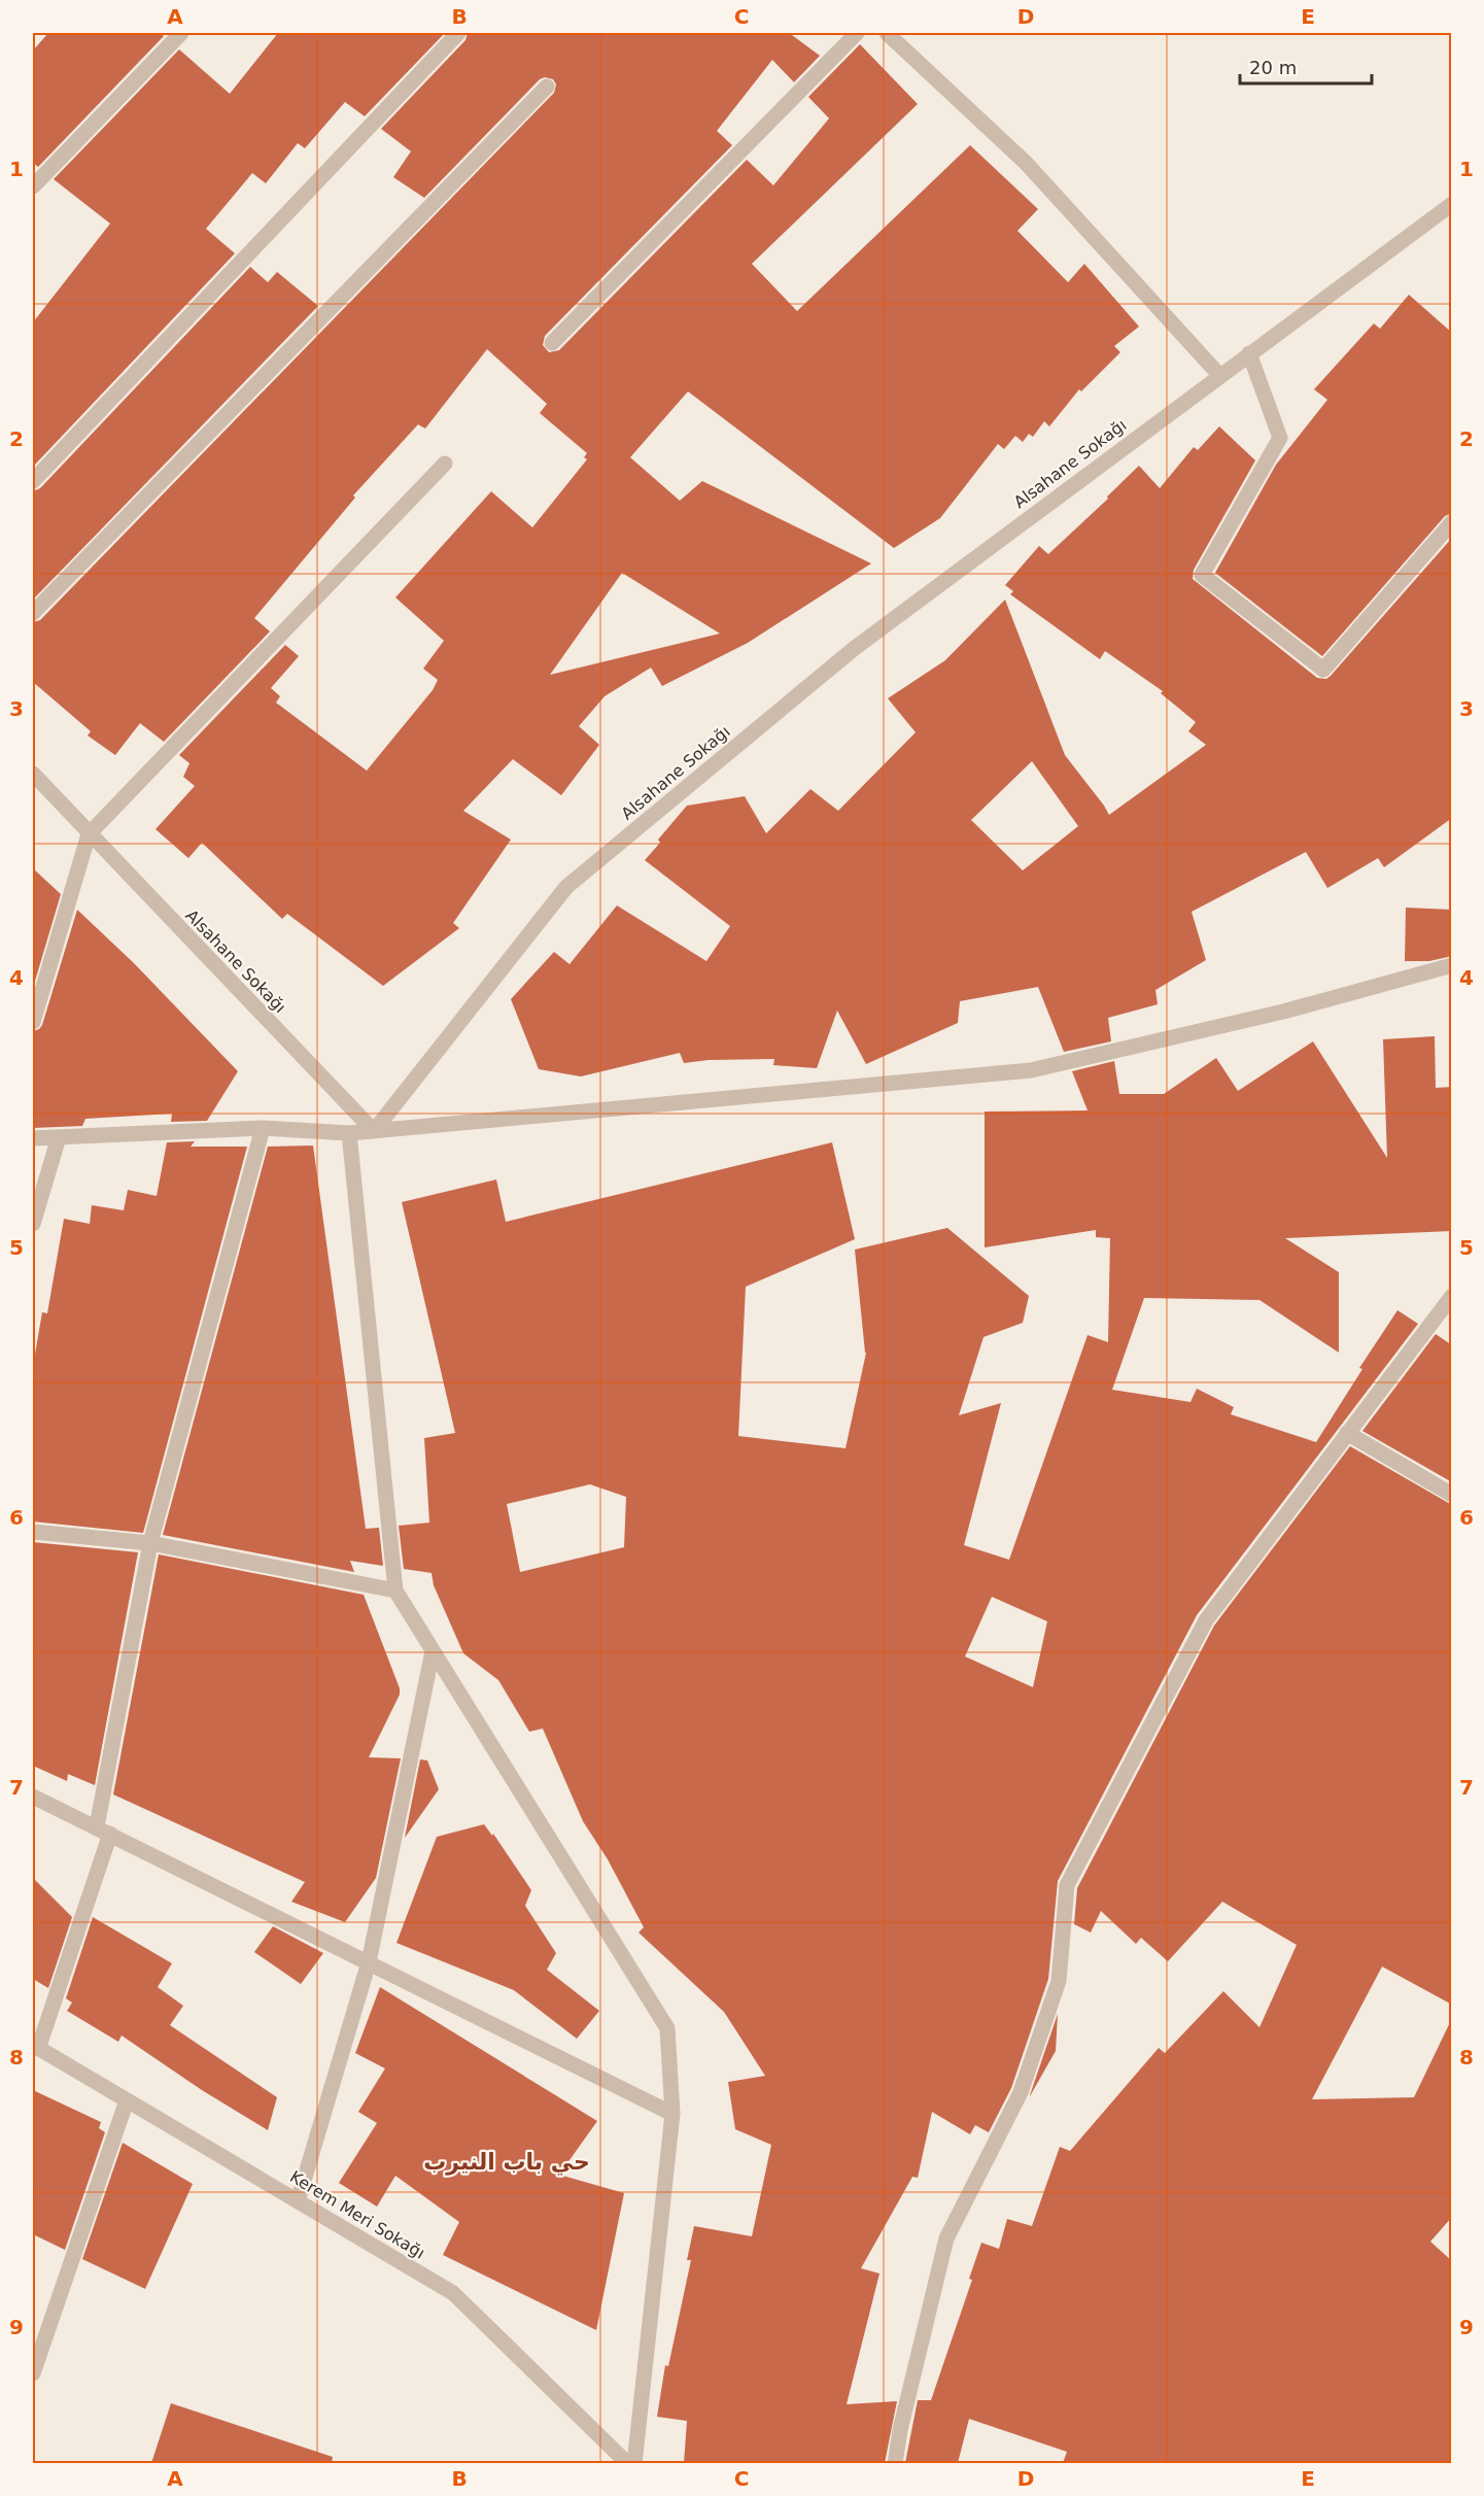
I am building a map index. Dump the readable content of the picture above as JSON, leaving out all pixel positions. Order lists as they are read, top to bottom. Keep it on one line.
{"streets":{"street":["Alsahane Sokağı","Kerem Meri Sokağı"]},"districts":["حي باب النيرب"],"scale_bar":"20 m","grid":{"columns":["A","B","C","D","E"],"rows":["1","2","3","4","5","6","7","8","9"]}}
